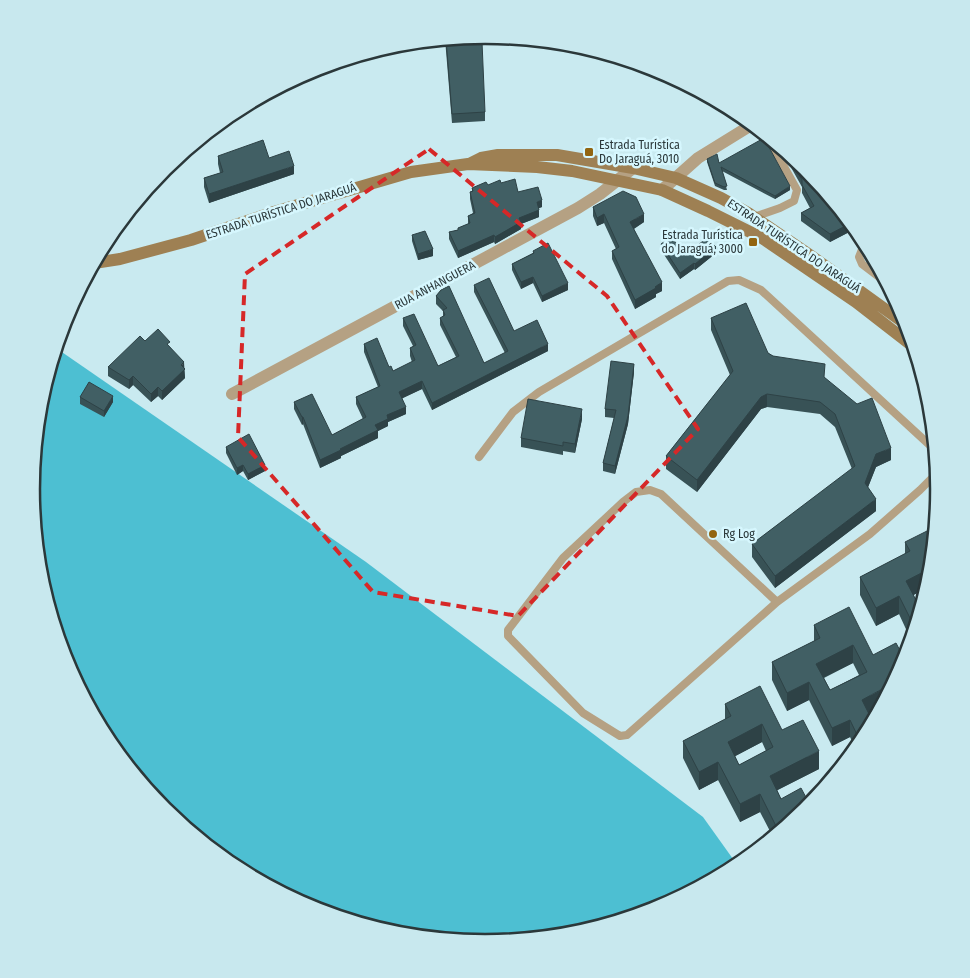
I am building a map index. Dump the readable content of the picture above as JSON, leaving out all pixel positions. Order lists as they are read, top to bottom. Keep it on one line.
{"streets":{"main road":["ESTRADA TURÍSTICA DO JARAGUÁ"],"street":["RUA ANHANGUERA"]},"crossings":[["ESTRADA TURÍSTICA DO JARAGUÁ","RUA ANHANGUERA"]],"places":{"transit":["Estrada Turística Do Jaraguá, 3010","Estrada Turística do Jaraguá, 3000"],"other":["Rg Log"]}}
